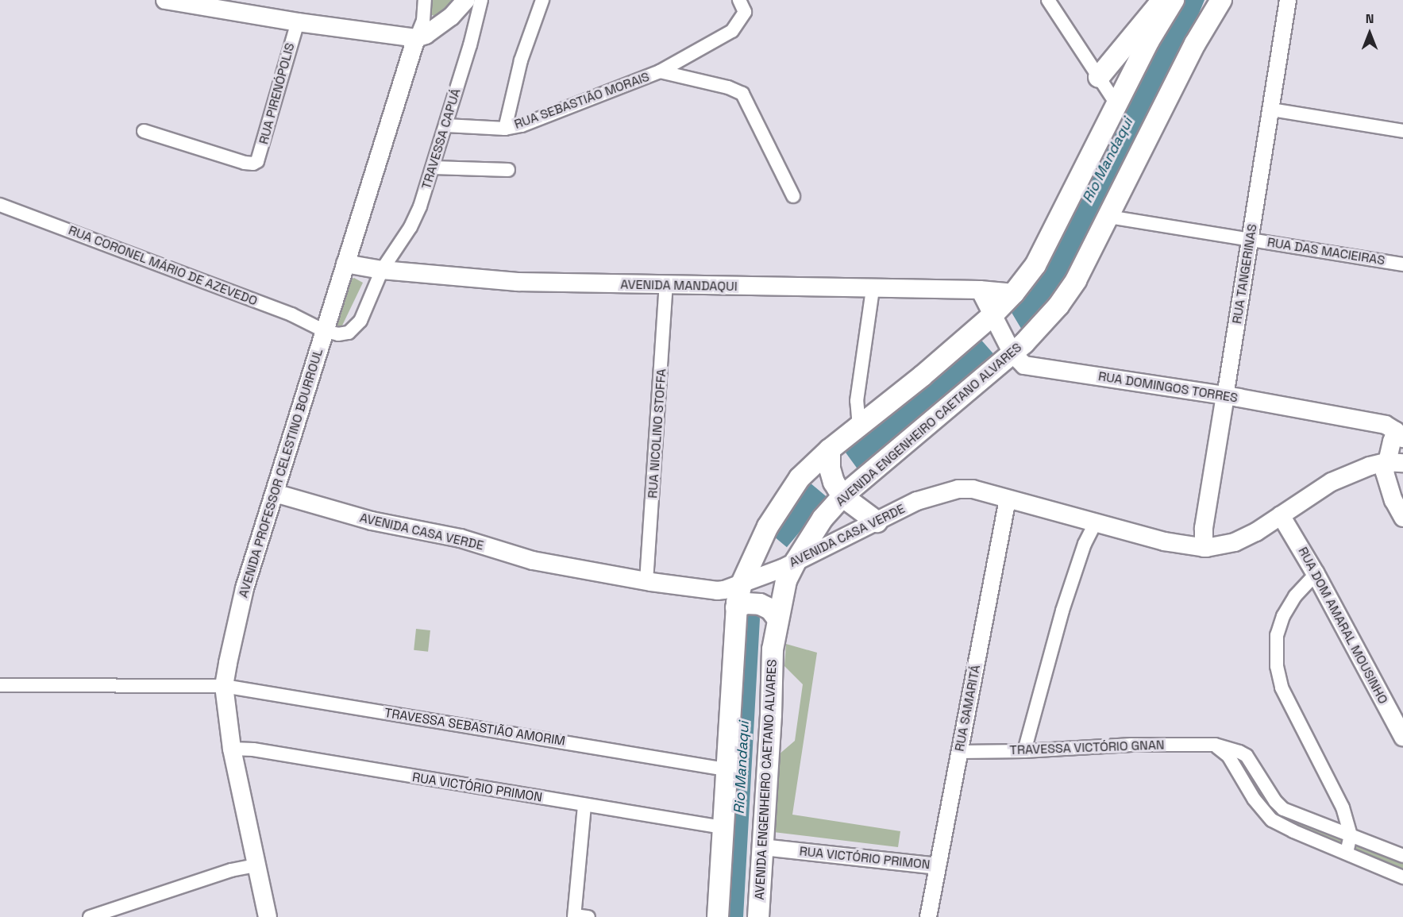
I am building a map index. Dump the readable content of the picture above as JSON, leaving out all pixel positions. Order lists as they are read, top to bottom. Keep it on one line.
{"streets":{"main road":["RUA TANGERINAS","AVENIDA MANDAQUI","RUA DOMINGOS TORRES","AVENIDA ENGENHEIRO CAETANO ALVARES","AVENIDA PROFESSOR CELESTINO BOURROUL","AVENIDA CASA VERDE","RUA DOM AMARAL MOUSINHO"],"street":["RUA PIRENÓPOLIS","RUA SEBASTIÃO MORAIS","TRAVESSA CAPUÁ","RUA DAS MACIEIRAS","RUA CORONEL MÁRIO DE AZEVEDO","RUA NICOLINO STOFFA","RUA SAMARITÁ","TRAVESSA SEBASTIÃO AMORIM","TRAVESSA VICTÓRIO GNAN","RUA VICTÓRIO PRIMON"]},"crossings":[["RUA SEBASTIÃO MORAIS","TRAVESSA CAPUÁ"],["TRAVESSA CAPUÁ","RUA CORONEL MÁRIO DE AZEVEDO"],["TRAVESSA CAPUÁ","AVENIDA MANDAQUI"],["TRAVESSA CAPUÁ","AVENIDA PROFESSOR CELESTINO BOURROUL"],["RUA DAS MACIEIRAS","RUA TANGERINAS"],["RUA DAS MACIEIRAS","AVENIDA ENGENHEIRO CAETANO ALVARES"],["RUA CORONEL MÁRIO DE AZEVEDO","AVENIDA PROFESSOR CELESTINO BOURROUL"],["RUA TANGERINAS","RUA DOMINGOS TORRES"],["RUA TANGERINAS","AVENIDA CASA VERDE"],["AVENIDA MANDAQUI","RUA DOMINGOS TORRES"],["AVENIDA MANDAQUI","RUA NICOLINO STOFFA"],["AVENIDA MANDAQUI","AVENIDA PROFESSOR CELESTINO BOURROUL"],["RUA DOMINGOS TORRES","AVENIDA ENGENHEIRO CAETANO ALVARES"],["AVENIDA ENGENHEIRO CAETANO ALVARES","AVENIDA CASA VERDE"],["AVENIDA ENGENHEIRO CAETANO ALVARES","RUA VICTÓRIO PRIMON"],["RUA NICOLINO STOFFA","AVENIDA CASA VERDE"],["AVENIDA PROFESSOR CELESTINO BOURROUL","AVENIDA CASA VERDE"],["AVENIDA PROFESSOR CELESTINO BOURROUL","TRAVESSA SEBASTIÃO AMORIM"],["AVENIDA PROFESSOR CELESTINO BOURROUL","RUA VICTÓRIO PRIMON"],["AVENIDA CASA VERDE","RUA DOM AMARAL MOUSINHO"],["AVENIDA CASA VERDE","RUA SAMARITÁ"],["RUA SAMARITÁ","TRAVESSA VICTÓRIO GNAN"],["RUA SAMARITÁ","RUA VICTÓRIO PRIMON"]],"water":["Rio Mandaqui"],"north":"top"}
